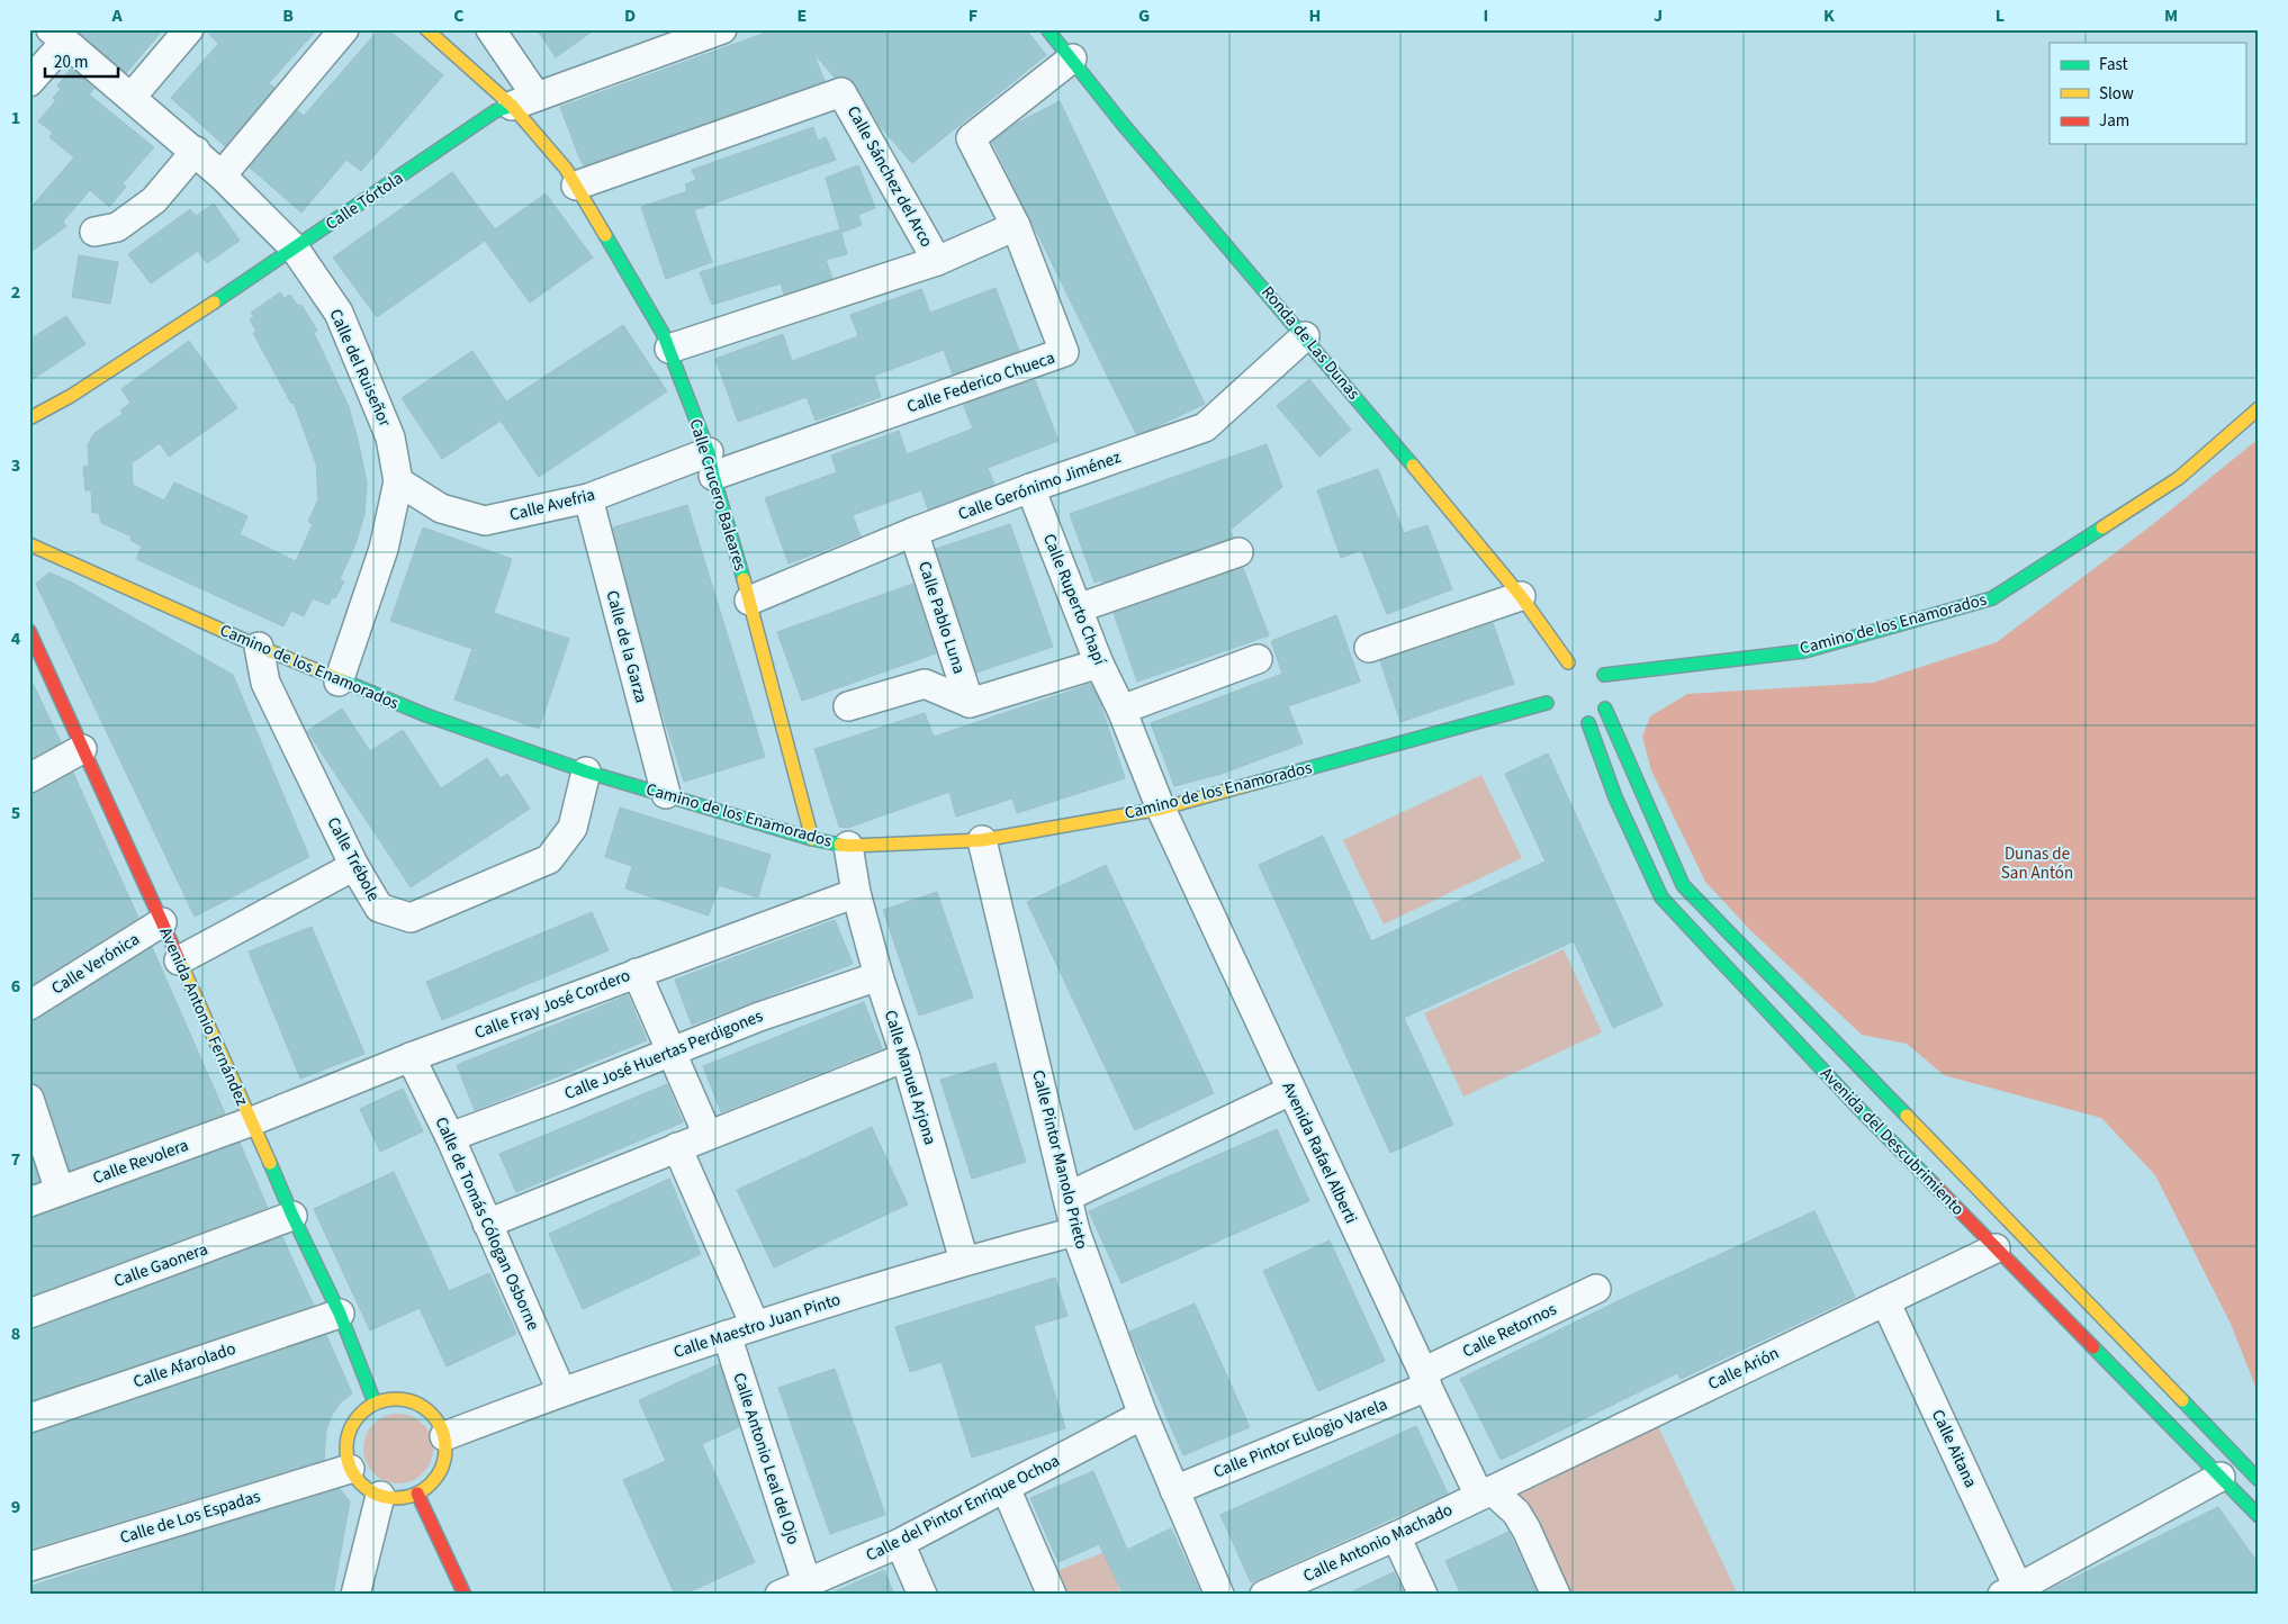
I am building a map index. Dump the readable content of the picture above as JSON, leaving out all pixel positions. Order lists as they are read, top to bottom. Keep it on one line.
{"streets":{"street":["Calle Sánchez del Arco","Calle Tórtola","Ronda de Las Dunas","Calle del Ruiseñor","Calle Federico Chueca","Calle Gerónimo Jiménez","Calle Crucero Baleares","Calle Avefria","Calle Ruperto Chapí","Calle Pablo Luna","Camino de los Enamorados","Calle de la Garza","Calle Trébole","Calle Verónica","Calle Fray José Cordero","Avenida Antonio Fernández","Calle José Huertas Perdigones","Calle Manuel Arjona","Avenida del Descubrimiento","Avenida Rafael Alberti","Calle Pintor Manolo Prieto","Calle Revolera","Calle de Tomás Cólogan Osborne","Calle Gaonera","Calle Maestro Juan Pinto","Calle Retornos","Calle Afarolado","Calle Arión","Calle Pintor Eulogio Varela","Calle Aitana","Calle Antonio Leal del Ojo","Calle del Pintor Enrique Ochoa","Calle de Los Espadas","Calle Antonio Machado"]},"crossings":[["Calle Sánchez del Arco","Calle Crucero Baleares"],["Calle Tórtola","Calle del Ruiseñor"],["Calle Tórtola","Calle Crucero Baleares"],["Ronda de Las Dunas","Calle Federico Chueca"],["Ronda de Las Dunas","Calle Gerónimo Jiménez"],["Calle del Ruiseñor","Calle Avefria"],["Calle del Ruiseñor","Camino de los Enamorados"],["Calle Federico Chueca","Calle Crucero Baleares"],["Calle Federico Chueca","Calle Avefria"],["Calle Gerónimo Jiménez","Calle Crucero Baleares"],["Calle Gerónimo Jiménez","Calle Ruperto Chapí"],["Calle Gerónimo Jiménez","Calle Pablo Luna"],["Calle Crucero Baleares","Calle Avefria"],["Calle Crucero Baleares","Camino de los Enamorados"],["Calle Avefria","Calle de la Garza"],["Calle Ruperto Chapí","Camino de los Enamorados"],["Calle Ruperto Chapí","Avenida Rafael Alberti"],["Camino de los Enamorados","Calle de la Garza"],["Camino de los Enamorados","Calle Trébole"],["Camino de los Enamorados","Calle Manuel Arjona"],["Camino de los Enamorados","Avenida del Descubrimiento"],["Camino de los Enamorados","Avenida Rafael Alberti"],["Camino de los Enamorados","Calle Pintor Manolo Prieto"],["Calle Verónica","Avenida Antonio Fernández"],["Calle Fray José Cordero","Avenida Antonio Fernández"],["Calle Fray José Cordero","Calle Manuel Arjona"],["Calle Fray José Cordero","Calle Revolera"],["Calle Fray José Cordero","Calle de Tomás Cólogan Osborne"],["Avenida Antonio Fernández","Calle Revolera"],["Avenida Antonio Fernández","Calle Gaonera"],["Avenida Antonio Fernández","Calle Maestro Juan Pinto"],["Avenida Antonio Fernández","Calle Afarolado"],["Avenida Antonio Fernández","Calle de Los Espadas"],["Calle José Huertas Perdigones","Calle Manuel Arjona"],["Calle José Huertas Perdigones","Calle de Tomás Cólogan Osborne"],["Calle Manuel Arjona","Calle Maestro Juan Pinto"],["Avenida del Descubrimiento","Calle Arión"],["Avenida Rafael Alberti","Calle Retornos"],["Avenida Rafael Alberti","Calle Arión"],["Avenida Rafael Alberti","Calle Pintor Eulogio Varela"],["Avenida Rafael Alberti","Calle Antonio Machado"],["Calle Pintor Manolo Prieto","Calle Maestro Juan Pinto"],["Calle Pintor Manolo Prieto","Calle Pintor Eulogio Varela"],["Calle Pintor Manolo Prieto","Calle del Pintor Enrique Ochoa"],["Calle de Tomás Cólogan Osborne","Calle Maestro Juan Pinto"],["Calle Maestro Juan Pinto","Calle Antonio Leal del Ojo"],["Calle Maestro Juan Pinto","Calle de Los Espadas"],["Calle Retornos","Calle Pintor Eulogio Varela"],["Calle Arión","Calle Aitana"],["Calle Arión","Calle Antonio Machado"],["Calle Antonio Leal del Ojo","Calle del Pintor Enrique Ochoa"]],"parks":["Dunas de San Antón"],"legend":["Fast","Slow","Jam"],"scale_bar":"20 m","grid":{"columns":["A","B","C","D","E","F","G","H","I","J","K","L","M"],"rows":["1","2","3","4","5","6","7","8","9"]}}
